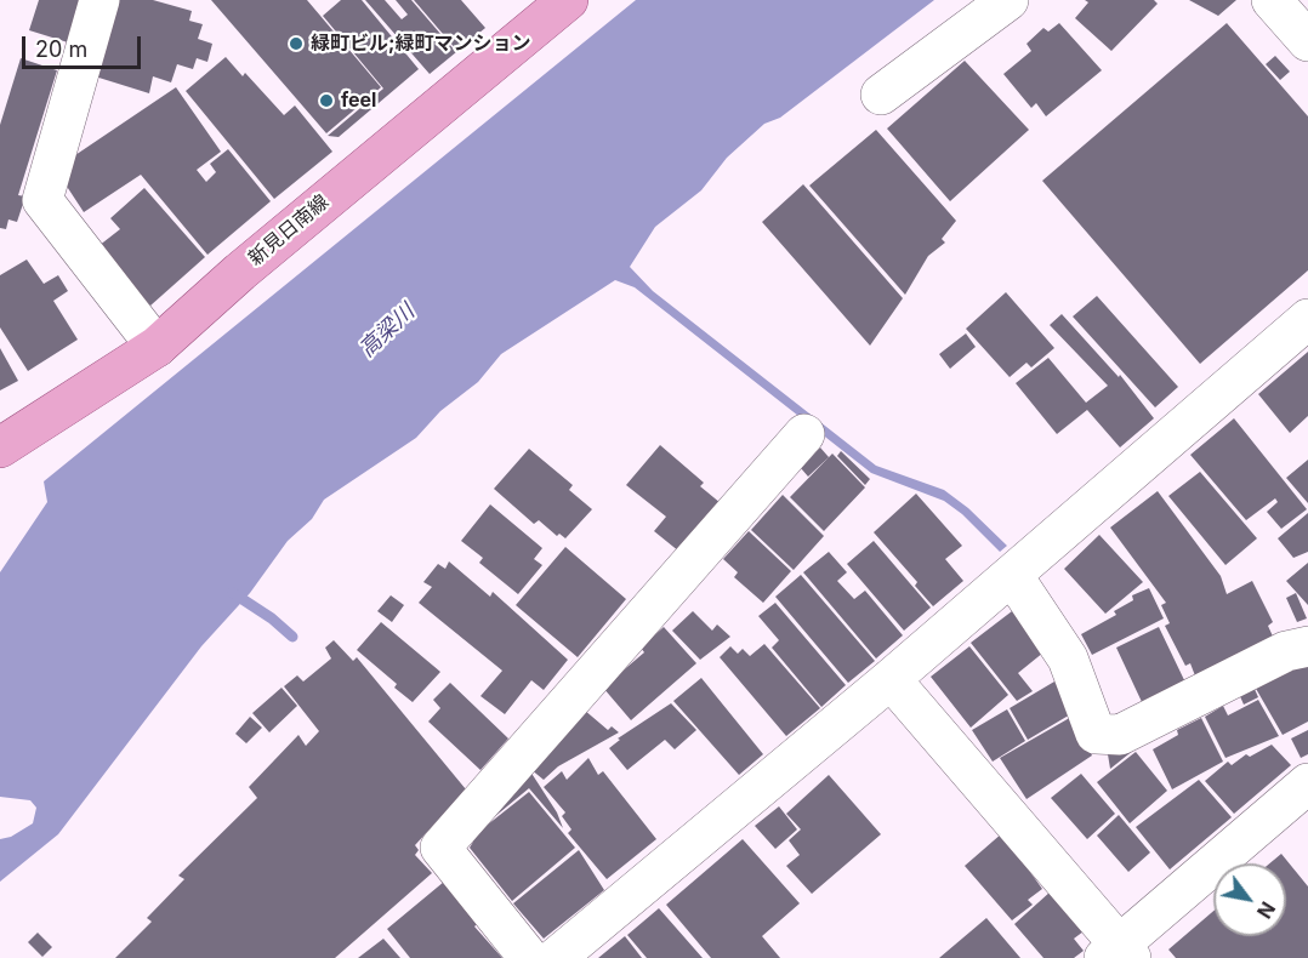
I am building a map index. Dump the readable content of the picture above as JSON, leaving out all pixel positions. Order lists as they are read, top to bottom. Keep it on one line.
{"streets":{"main road":["新見日南線"]},"water":["高梁川"],"places":["緑町ビル;緑町マンション","feel"],"scale_bar":"20 m","north":"bottom right"}
